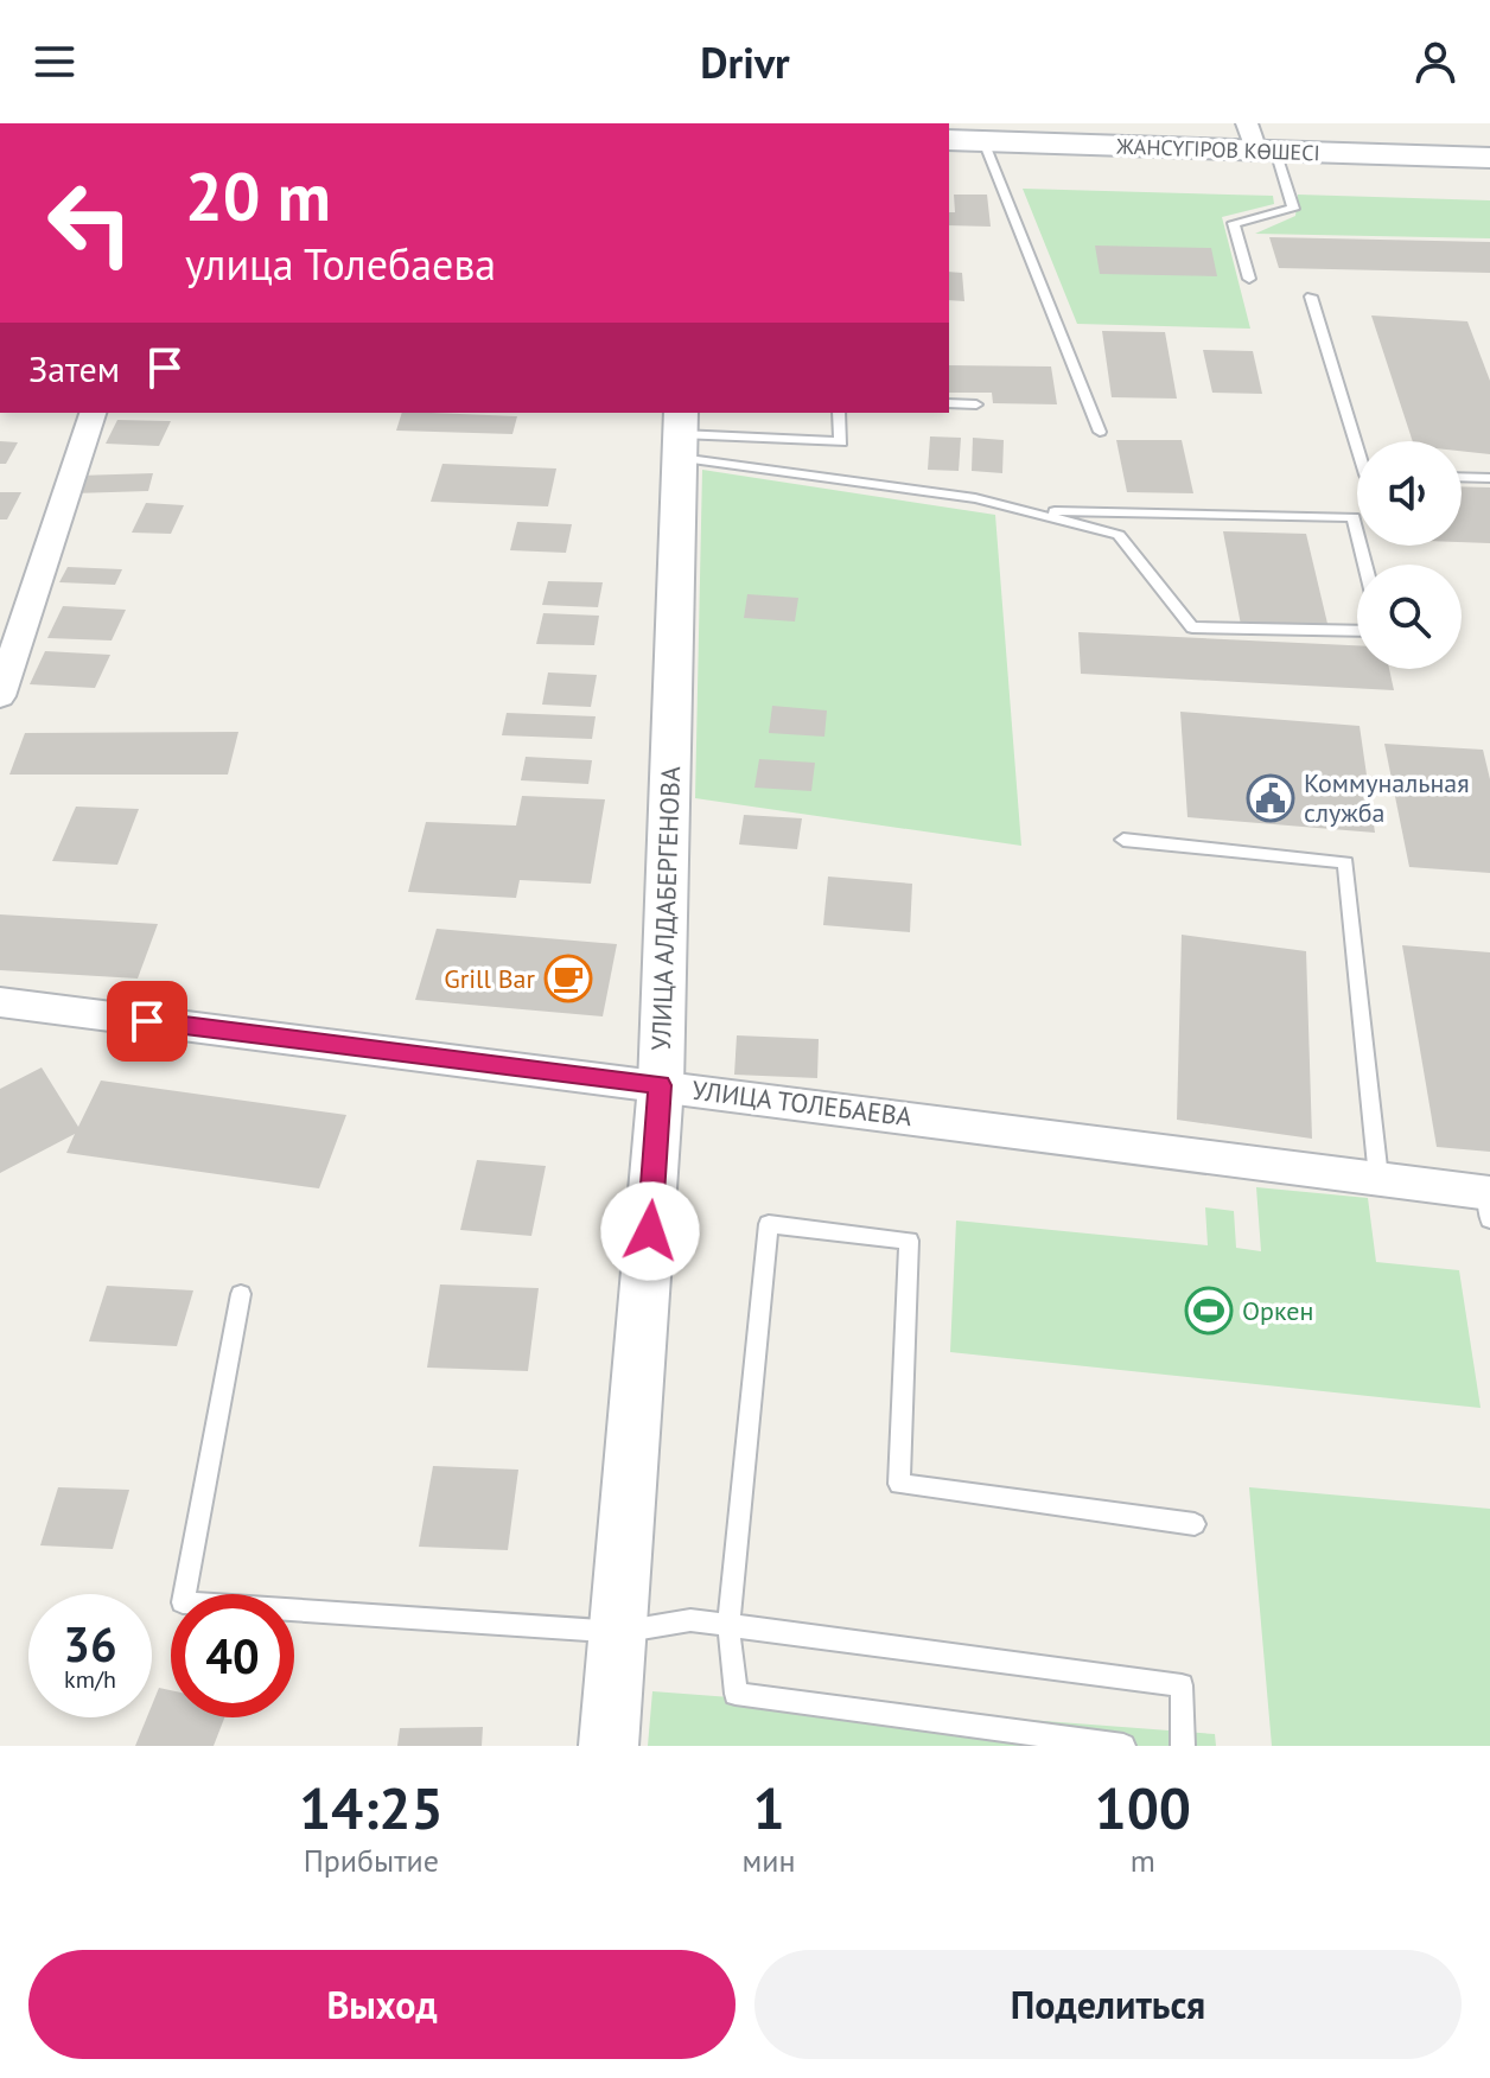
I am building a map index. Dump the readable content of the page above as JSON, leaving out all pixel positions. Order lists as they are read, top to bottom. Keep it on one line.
{"streets":{"main road":["ЖАНСҮГІРОВ КӨШЕСІ"],"street":["УЛИЦА АЛДАБЕРГЕНОВА","УЛИЦА ТОЛЕБАЕВА"]},"crossings":[["УЛИЦА АЛДАБЕРГЕНОВА","УЛИЦА ТОЛЕБАЕВА"]],"places":{"public building":["Коммунальная служба"],"cafe":["Grill Bar"],"sports":["Оркен"]},"page":{"header":"Drivr","turn":["20 m","улица Толебаева"],"then":"Затем","speed":"36 km/h","limit":"40","eta":["14:25","Прибытие","1","мин","100","m"],"buttons":["Выход","Поделиться"]}}
